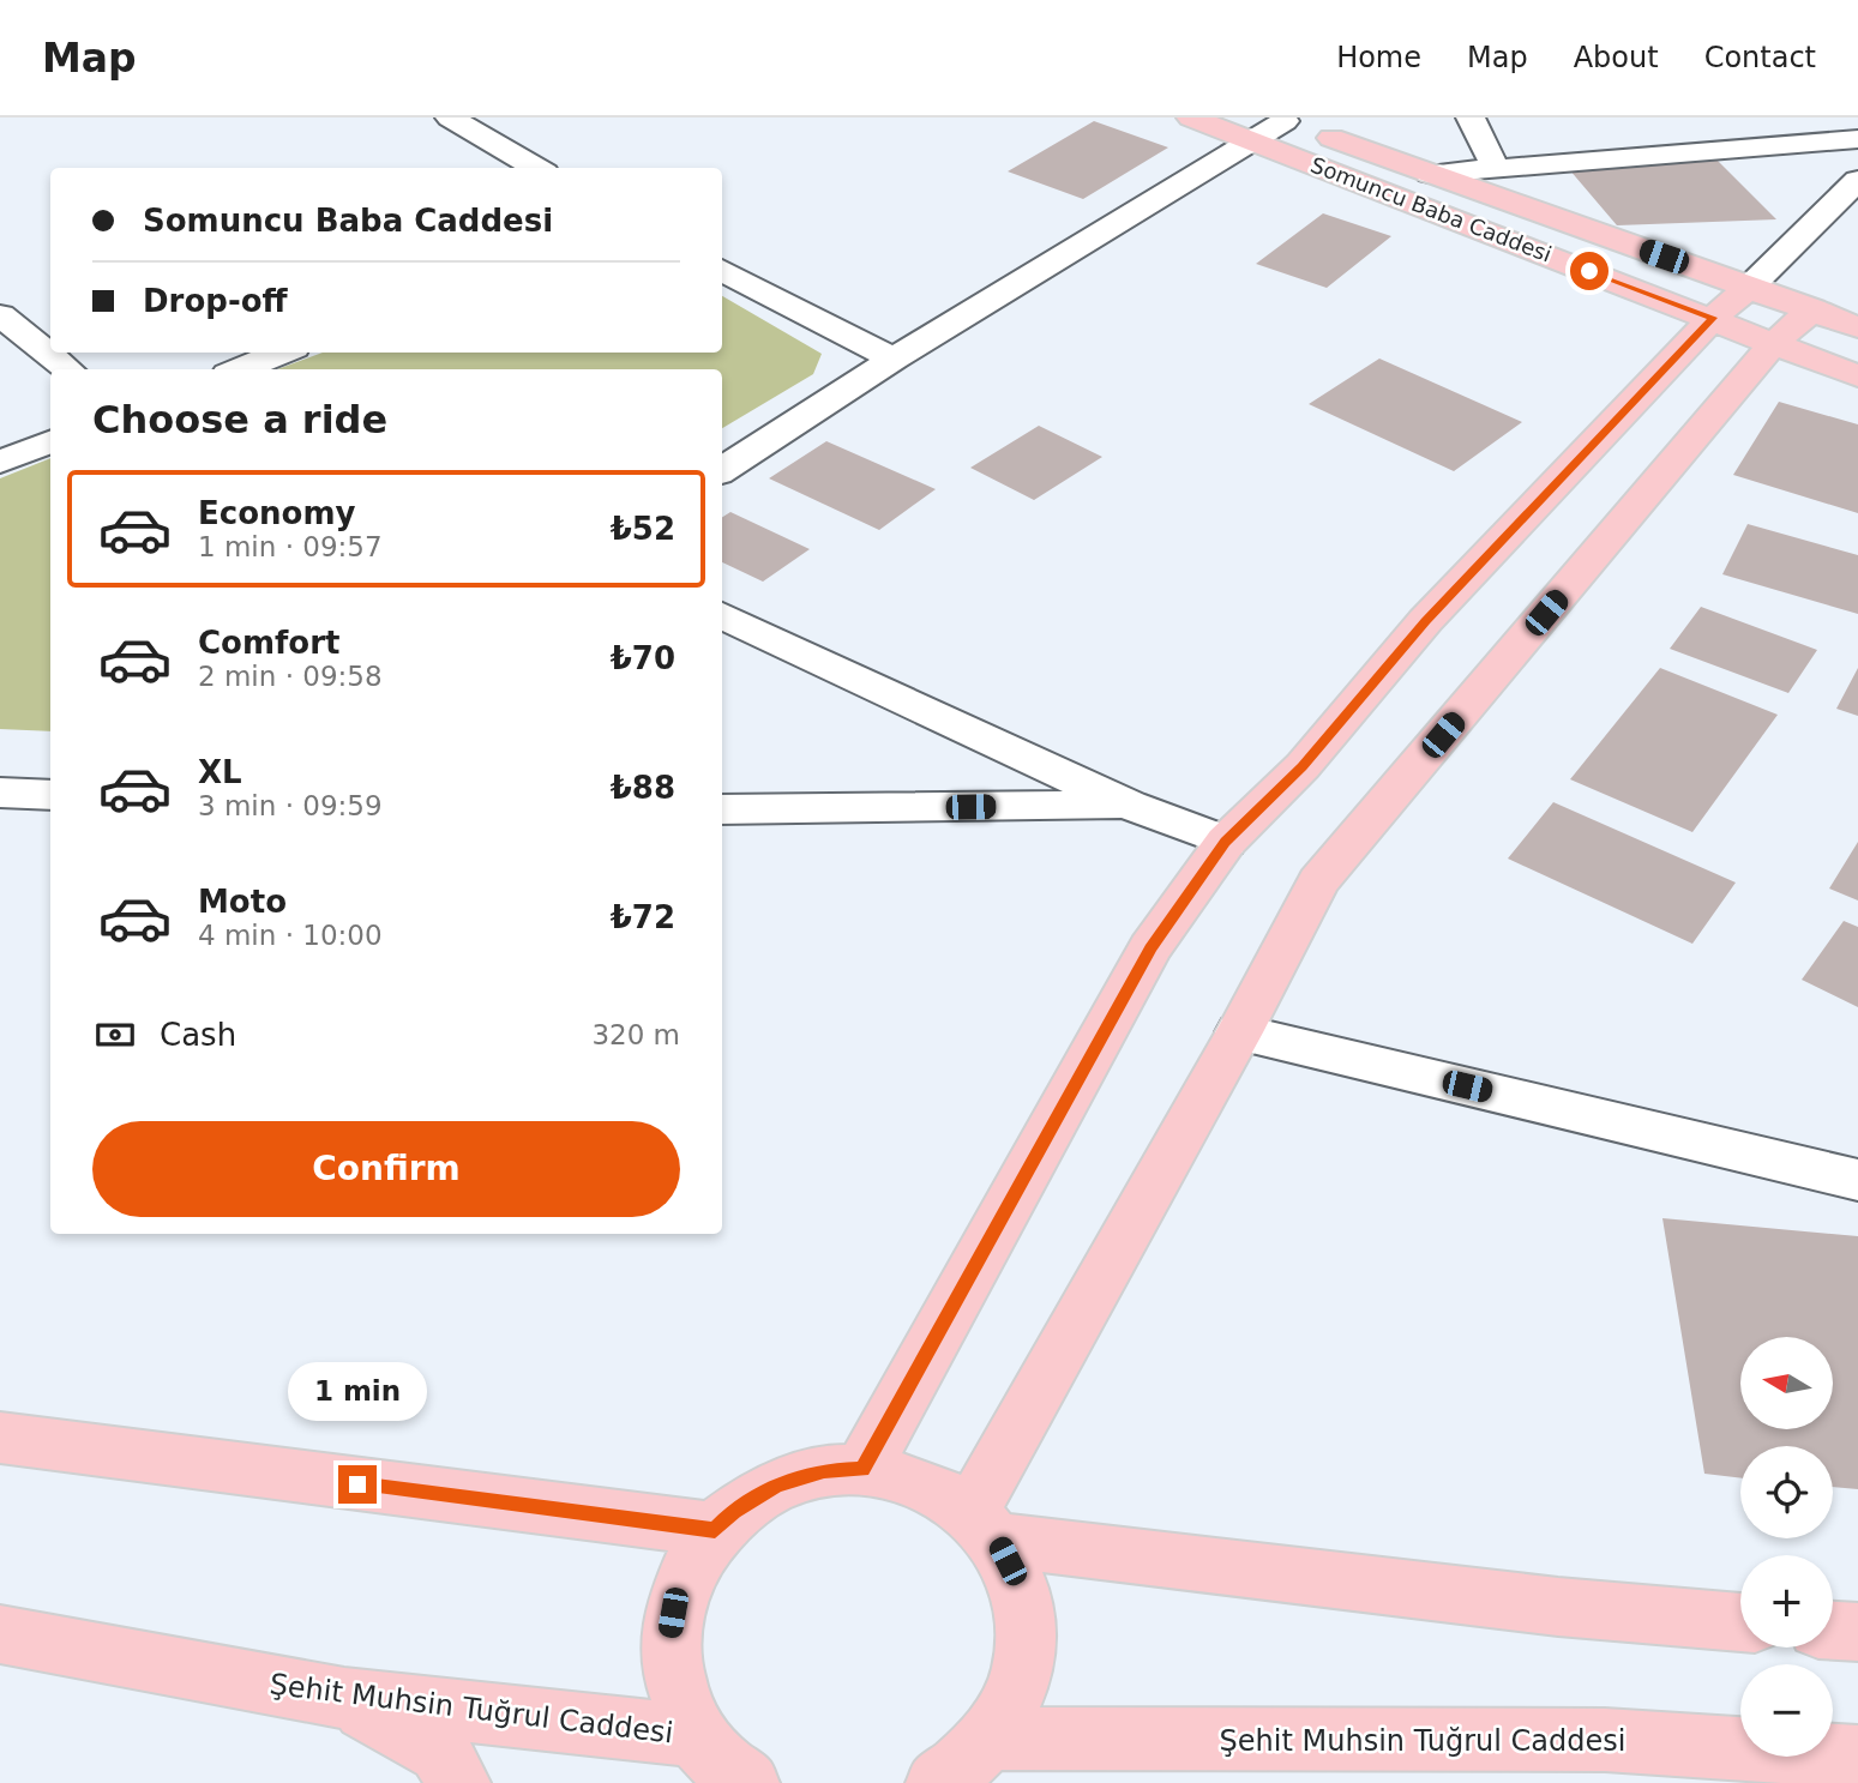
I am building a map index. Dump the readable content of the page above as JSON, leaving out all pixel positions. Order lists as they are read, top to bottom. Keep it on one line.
{"streets":{"main road":["Somuncu Baba Caddesi","Şehit Muhsin Tuğrul Caddesi"]},"north":"left","page":{"header":"Map","nav":["Home","Map","About","Contact"],"banner":["Somuncu Baba Caddesi","Drop-off"],"heading":"Choose a ride","list":[{"name":"Economy","note":"1 min · 09:57","value":"₺52"},{"name":"Comfort","note":"2 min · 09:58","value":"₺70"},{"name":"XL","note":"3 min · 09:59","value":"₺88"},{"name":"Moto","note":"4 min · 10:00","value":"₺72"}],"pay":["Cash","320 m"],"buttons":"Confirm","map_buttons":["+","−"],"bubble":"1 min"}}
